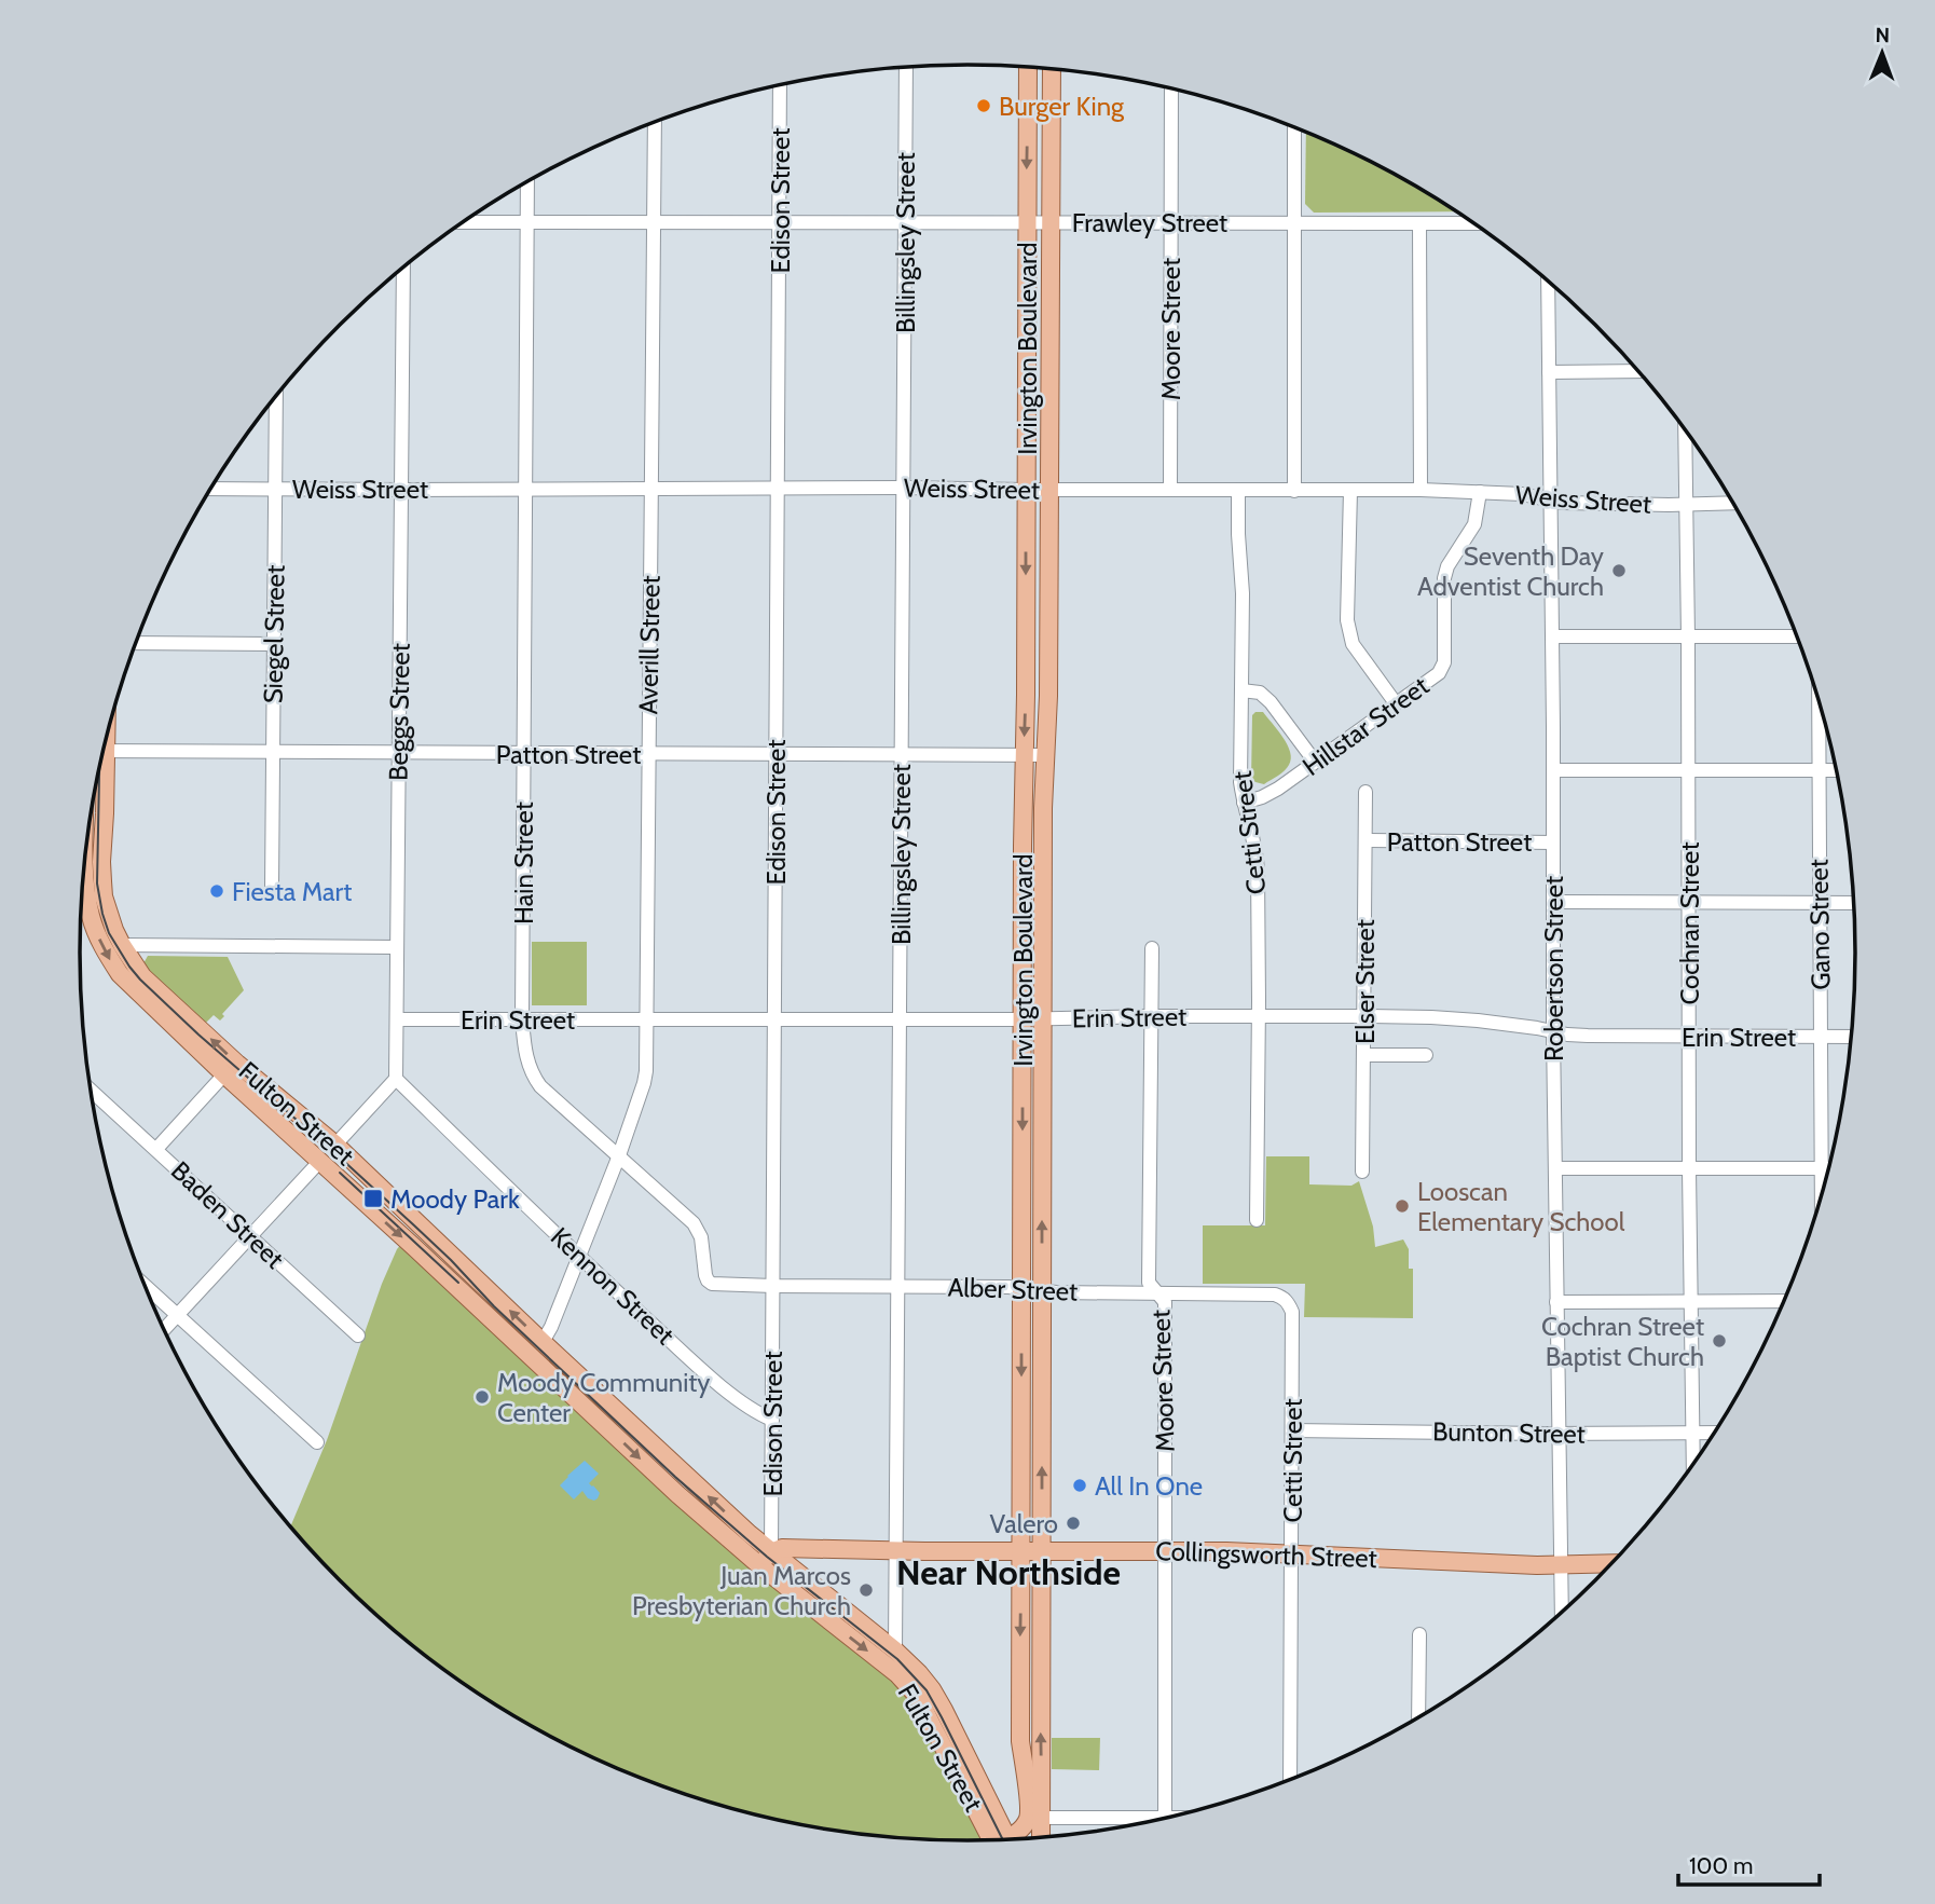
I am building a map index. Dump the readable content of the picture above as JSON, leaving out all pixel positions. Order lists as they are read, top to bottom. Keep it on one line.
{"streets":{"main road":["Irvington Boulevard","Fulton Street","Collingsworth Street"],"street":["Edison Street","Frawley Street","Billingsley Street","Moore Street","Weiss Street","Siegel Street","Averill Street","Beggs Street","Hillstar Street","Patton Street","Cetti Street","Hain Street","Cochran Street","Gano Street","Robertson Street","Elser Street","Erin Street","Baden Street","Kennon Street","Alber Street","Bunton Street"]},"crossings":[["Edison Street","Frawley Street"],["Edison Street","Weiss Street"],["Edison Street","Patton Street"],["Edison Street","Erin Street"],["Edison Street","Fulton Street"],["Edison Street","Kennon Street"],["Edison Street","Alber Street"],["Edison Street","Collingsworth Street"],["Frawley Street","Billingsley Street"],["Frawley Street","Moore Street"],["Frawley Street","Irvington Boulevard"],["Frawley Street","Averill Street"],["Frawley Street","Hain Street"],["Billingsley Street","Weiss Street"],["Billingsley Street","Patton Street"],["Billingsley Street","Erin Street"],["Billingsley Street","Fulton Street"],["Billingsley Street","Alber Street"],["Billingsley Street","Collingsworth Street"],["Moore Street","Weiss Street"],["Moore Street","Erin Street"],["Moore Street","Alber Street"],["Moore Street","Collingsworth Street"],["Irvington Boulevard","Weiss Street"],["Irvington Boulevard","Patton Street"],["Irvington Boulevard","Erin Street"],["Irvington Boulevard","Alber Street"],["Irvington Boulevard","Collingsworth Street"],["Weiss Street","Siegel Street"],["Weiss Street","Averill Street"],["Weiss Street","Beggs Street"],["Weiss Street","Hillstar Street"],["Weiss Street","Cetti Street"],["Weiss Street","Hain Street"],["Weiss Street","Cochran Street"],["Weiss Street","Robertson Street"],["Siegel Street","Patton Street"],["Averill Street","Patton Street"],["Averill Street","Hain Street"],["Averill Street","Erin Street"],["Averill Street","Fulton Street"],["Averill Street","Kennon Street"],["Beggs Street","Patton Street"],["Beggs Street","Erin Street"],["Beggs Street","Kennon Street"],["Hillstar Street","Cetti Street"],["Patton Street","Hain Street"],["Patton Street","Robertson Street"],["Patton Street","Elser Street"],["Cetti Street","Erin Street"],["Cetti Street","Alber Street"],["Cetti Street","Bunton Street"],["Cetti Street","Collingsworth Street"],["Hain Street","Erin Street"],["Hain Street","Alber Street"],["Cochran Street","Erin Street"],["Cochran Street","Bunton Street"],["Gano Street","Erin Street"],["Robertson Street","Erin Street"],["Robertson Street","Bunton Street"],["Robertson Street","Collingsworth Street"],["Elser Street","Erin Street"],["Fulton Street","Collingsworth Street"]],"districts":["Near Northside"],"places":{"other":["Burger King","Seventh Day Adventist Church","Fiesta Mart","Looscan Elementary School","Cochran Street Baptist Church","Moody Community Center","All In One","Valero","Juan Marcos Presbyterian Church"],"transit":["Moody Park"]},"scale_bar":"100 m","north":"top"}
